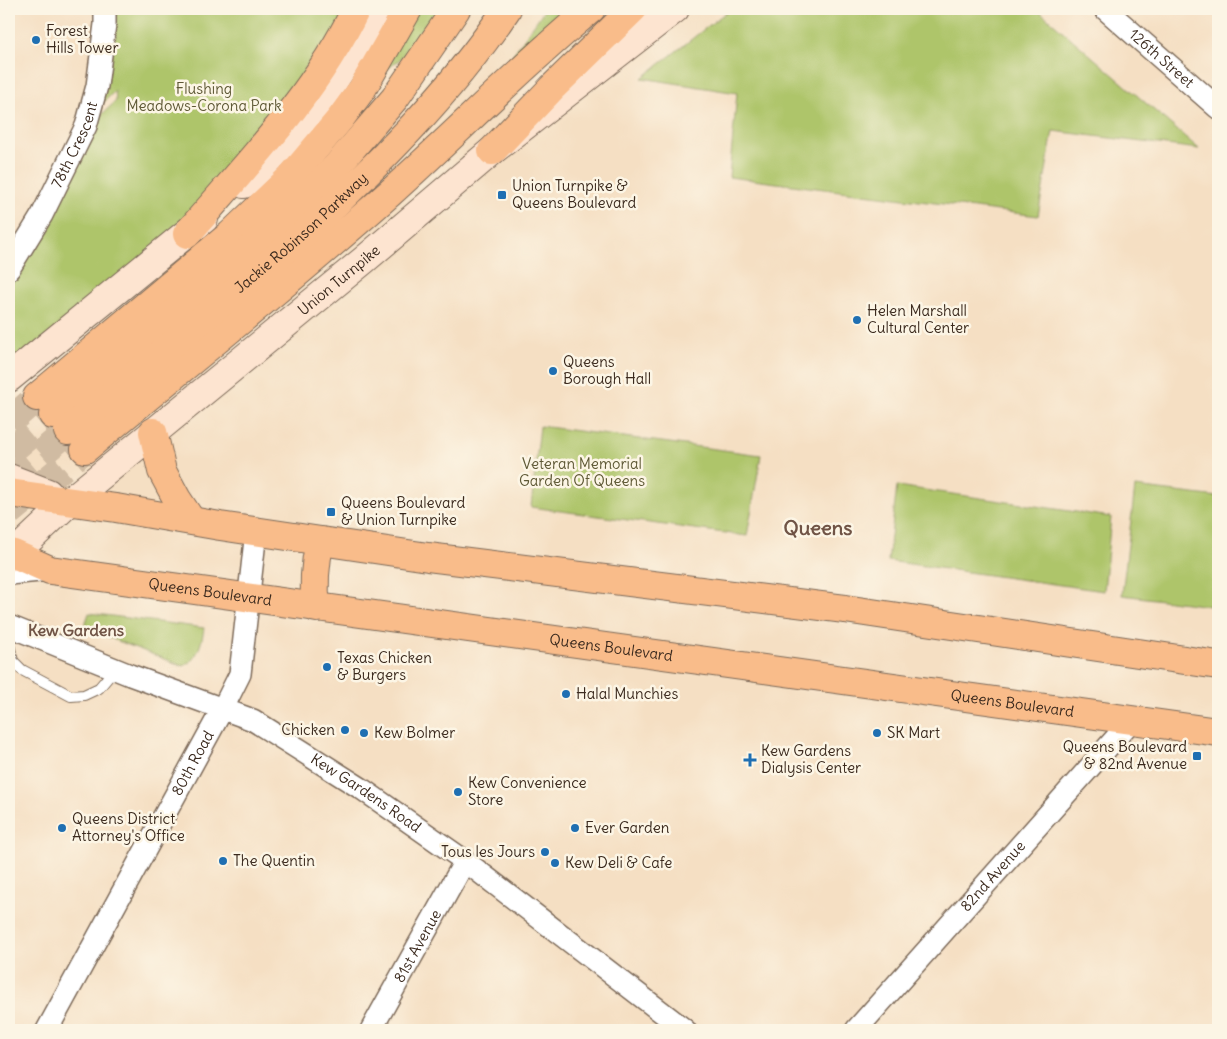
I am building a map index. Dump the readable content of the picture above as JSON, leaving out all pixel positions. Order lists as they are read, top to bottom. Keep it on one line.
{"streets":{"main road":["Jackie Robinson Parkway","Union Turnpike","Queens Boulevard"],"street":["126th Street","78th Crescent","80th Road","Kew Gardens Road","82nd Avenue","81st Avenue"]},"crossings":[["Union Turnpike","Queens Boulevard"],["Queens Boulevard","80th Road"],["Queens Boulevard","82nd Avenue"],["80th Road","Kew Gardens Road"],["Kew Gardens Road","81st Avenue"]],"districts":["Queens","Kew Gardens"],"parks":["Flushing Meadows-Corona Park","Veteran Memorial Garden Of Queens"],"places":{"other":["Forest Hills Tower","Helen Marshall Cultural Center","Queens Borough Hall","Texas Chicken & Burgers","Halal Munchies","Chicken","Kew Bolmer","SK Mart","Kew Convenience Store","Queens District Attorney's Office","Ever Garden","Tous les Jours","The Quentin","Kew Deli & Cafe"],"transit":["Union Turnpike & Queens Boulevard","Queens Boulevard & Union Turnpike","Queens Boulevard & 82nd Avenue"],"health":["Kew Gardens Dialysis Center"]}}
